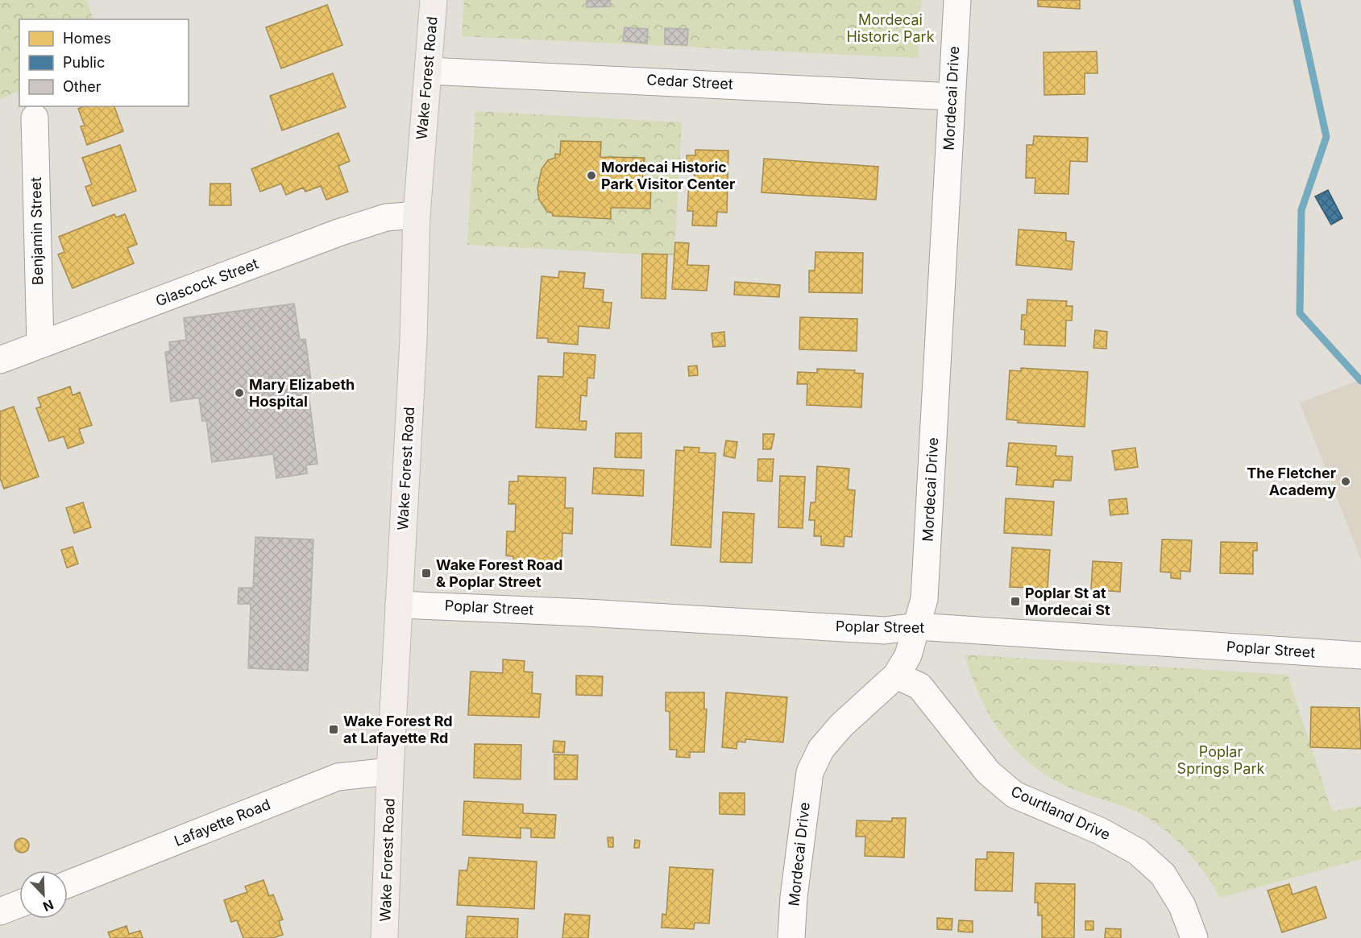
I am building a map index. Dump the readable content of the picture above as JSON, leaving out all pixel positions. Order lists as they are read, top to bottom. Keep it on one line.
{"streets":{"main road":["Wake Forest Road"],"street":["Cedar Street","Mordecai Drive","Benjamin Street","Glascock Street","Poplar Street","Courtland Drive","Lafayette Road"]},"crossings":[["Wake Forest Road","Cedar Street"],["Wake Forest Road","Glascock Street"],["Wake Forest Road","Poplar Street"],["Wake Forest Road","Lafayette Road"],["Cedar Street","Mordecai Drive"],["Mordecai Drive","Poplar Street"],["Mordecai Drive","Courtland Drive"],["Benjamin Street","Glascock Street"]],"parks":["Mordecai Historic Park","Poplar Springs Park"],"places":{"other":["Mordecai Historic Park Visitor Center","Mary Elizabeth Hospital","The Fletcher Academy"],"transit":["Wake Forest Road & Poplar Street","Poplar St at Mordecai St","Wake Forest Rd at Lafayette Rd"]},"legend":["Homes","Public","Other"],"north":"bottom right"}
